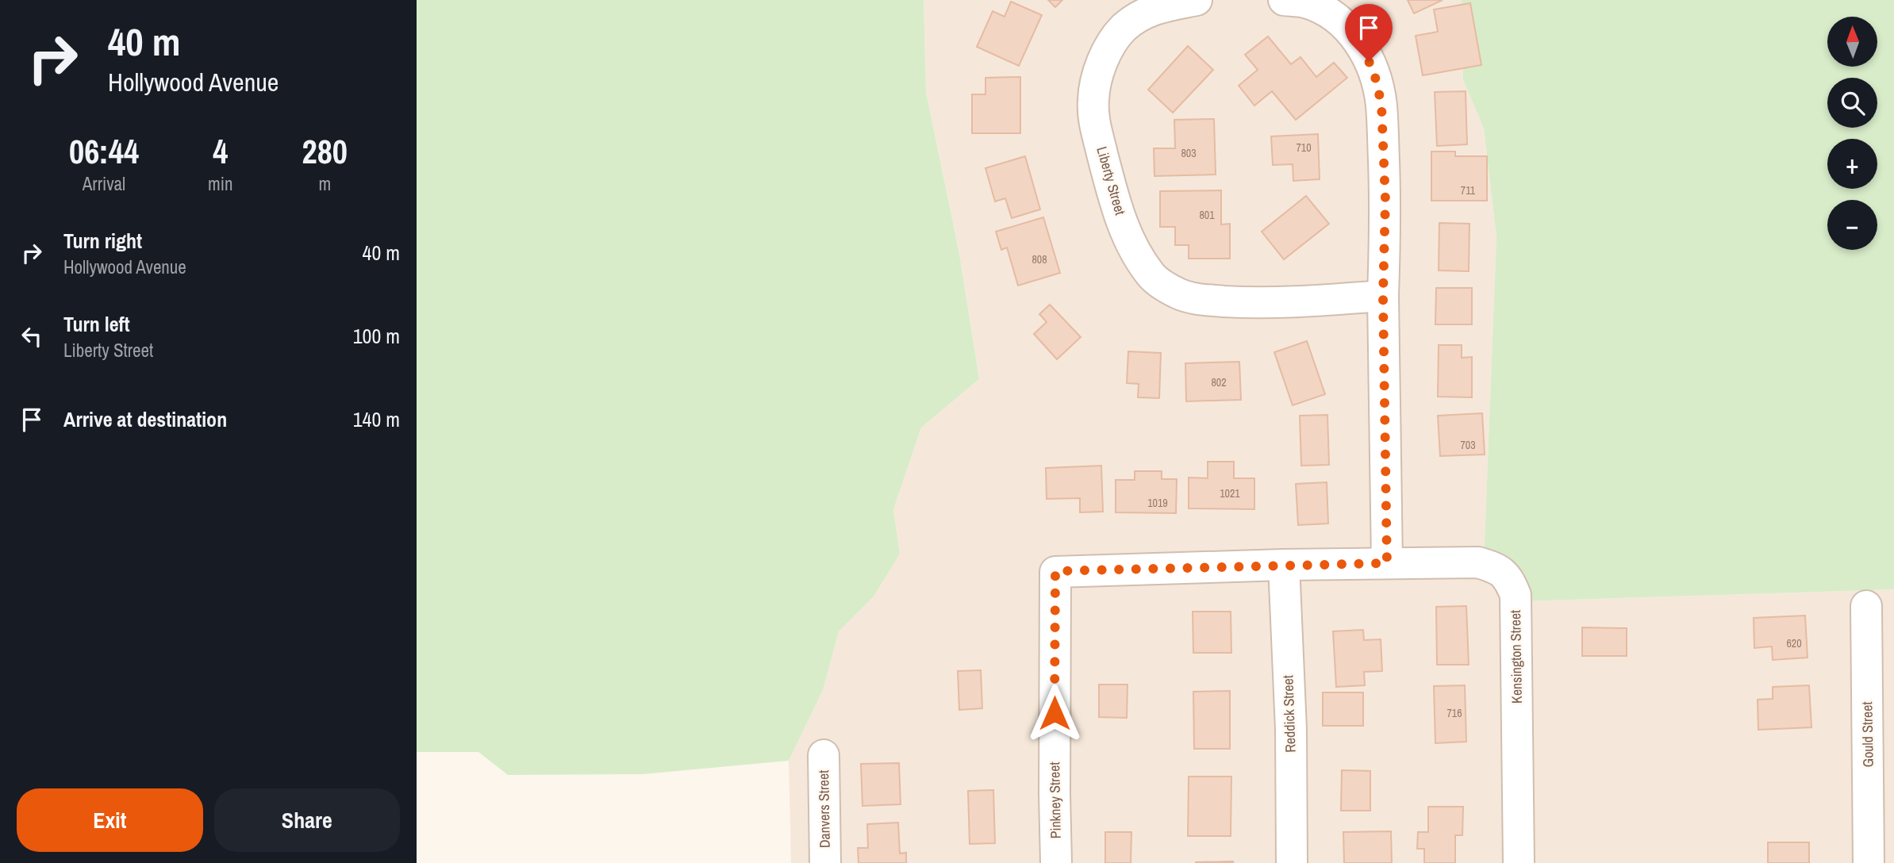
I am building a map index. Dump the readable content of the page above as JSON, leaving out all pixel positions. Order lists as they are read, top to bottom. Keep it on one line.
{"streets":{"street":["Liberty Street","Kensington Street","Reddick Street","Gould Street","Pinkney Street","Danvers Street"]},"crossings":[["Kensington Street","Reddick Street"],["Kensington Street","Pinkney Street"]],"house_numbers":["710","803","711","801","808","802","703","1021","1019","620","716"],"north":"top","page":{"turn":["40 m","Hollywood Avenue"],"map_buttons":["+","−"],"eta":["06:44","Arrival","4","min","280","m"],"list":[{"name":"Turn right","note":"Hollywood Avenue","value":"40 m"},{"name":"Turn left","note":"Liberty Street","value":"100 m"},{"name":"Arrive at destination","value":"140 m"}],"buttons":["Exit","Share"]}}
